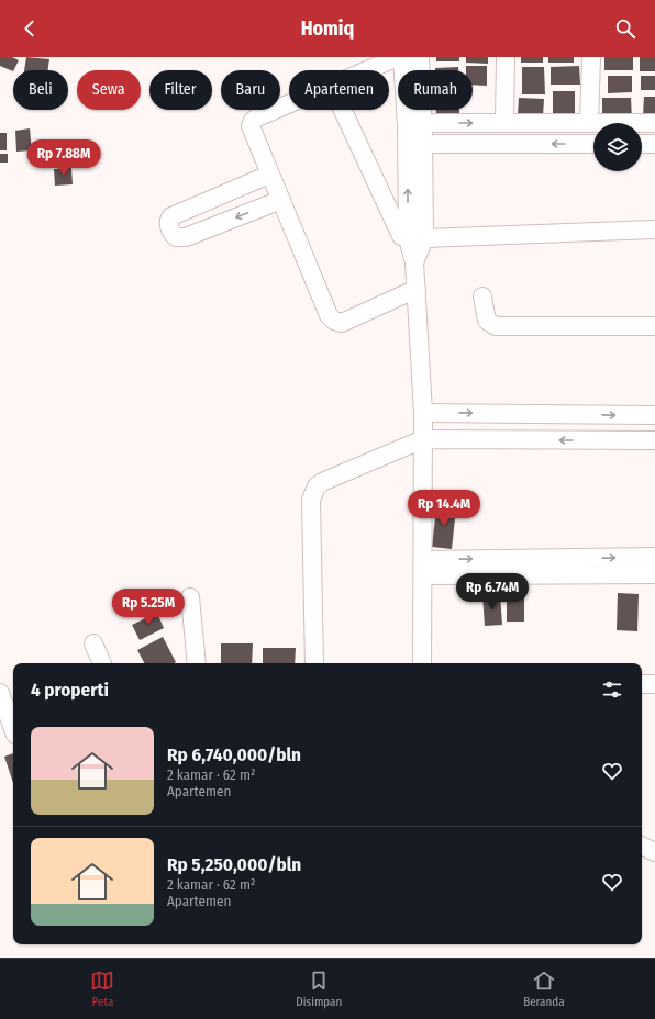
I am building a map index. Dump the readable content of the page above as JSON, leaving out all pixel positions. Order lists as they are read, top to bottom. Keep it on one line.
{"page":{"header":"Homiq","chip":["Beli","Sewa","Filter","Baru","Apartemen","Rumah"],"price":["Rp 7.88M","Rp 14.4M","Rp 6.74M","Rp 5.25M"],"heading":"4 properti","list":[{"name":"Rp 6,740,000/bln","note":"2 kamar · 62 m² · Apartemen"},{"name":"Rp 5,250,000/bln","note":"2 kamar · 62 m² · Apartemen"}],"tabs":["Peta","Disimpan","Beranda"]}}
